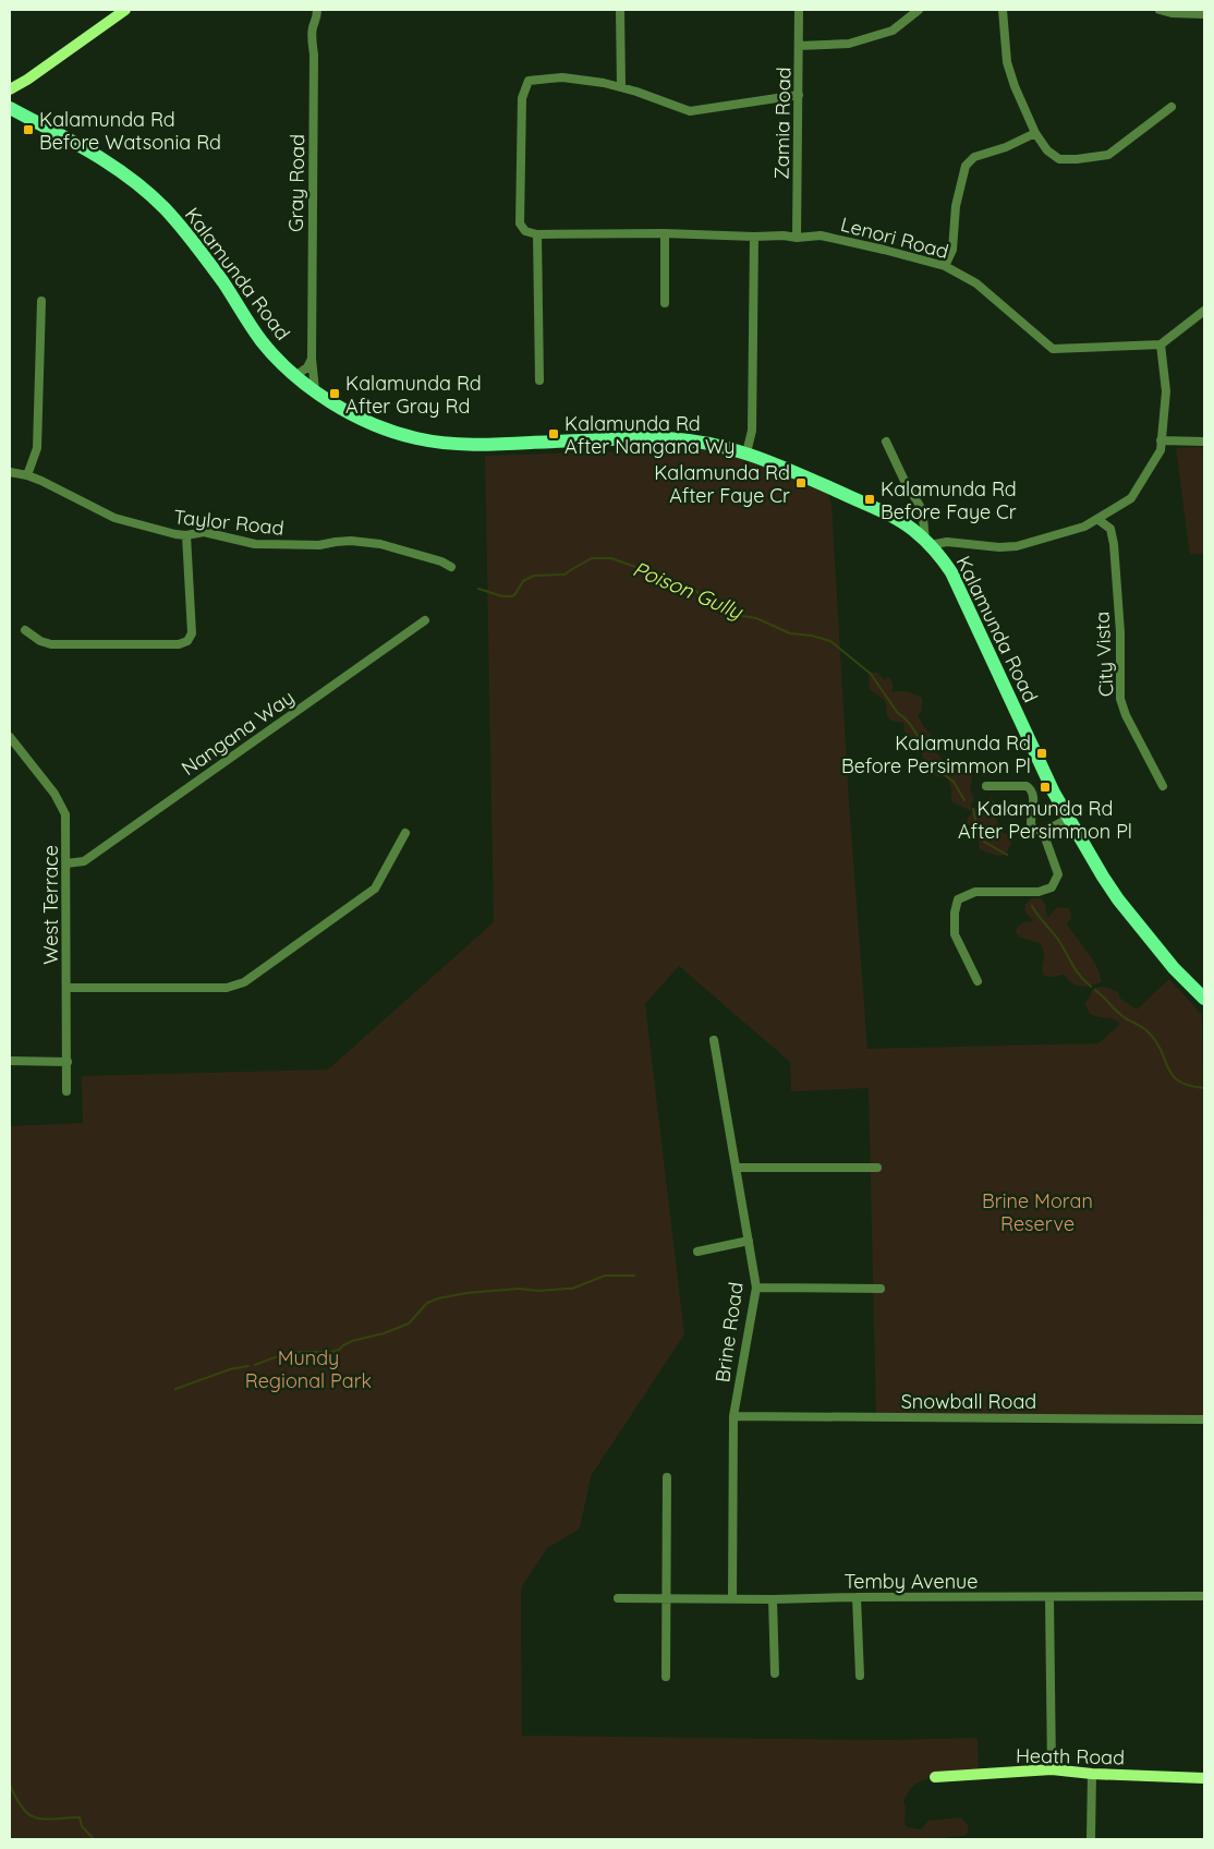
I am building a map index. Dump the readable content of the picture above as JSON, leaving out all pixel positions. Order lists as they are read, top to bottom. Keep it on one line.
{"streets":{"main road":["Kalamunda Road"],"street":["Zamia Road","Gray Road","Lenori Road","Taylor Road","City Vista","Nangana Way","West Terrace","Brine Road","Snowball Road","Temby Avenue","Heath Road"]},"crossings":[["Zamia Road","Lenori Road"],["Gray Road","Kalamunda Road"],["Nangana Way","West Terrace"],["Brine Road","Snowball Road"],["Brine Road","Temby Avenue"]],"water":["Poison Gully"],"parks":["Brine Moran Reserve","Mundy Regional Park"],"places":{"transit":["Kalamunda Rd Before Watsonia Rd","Kalamunda Rd After Gray Rd","Kalamunda Rd After Nangana Wy","Kalamunda Rd After Faye Cr","Kalamunda Rd Before Faye Cr","Kalamunda Rd Before Persimmon Pl","Kalamunda Rd After Persimmon Pl"]}}
